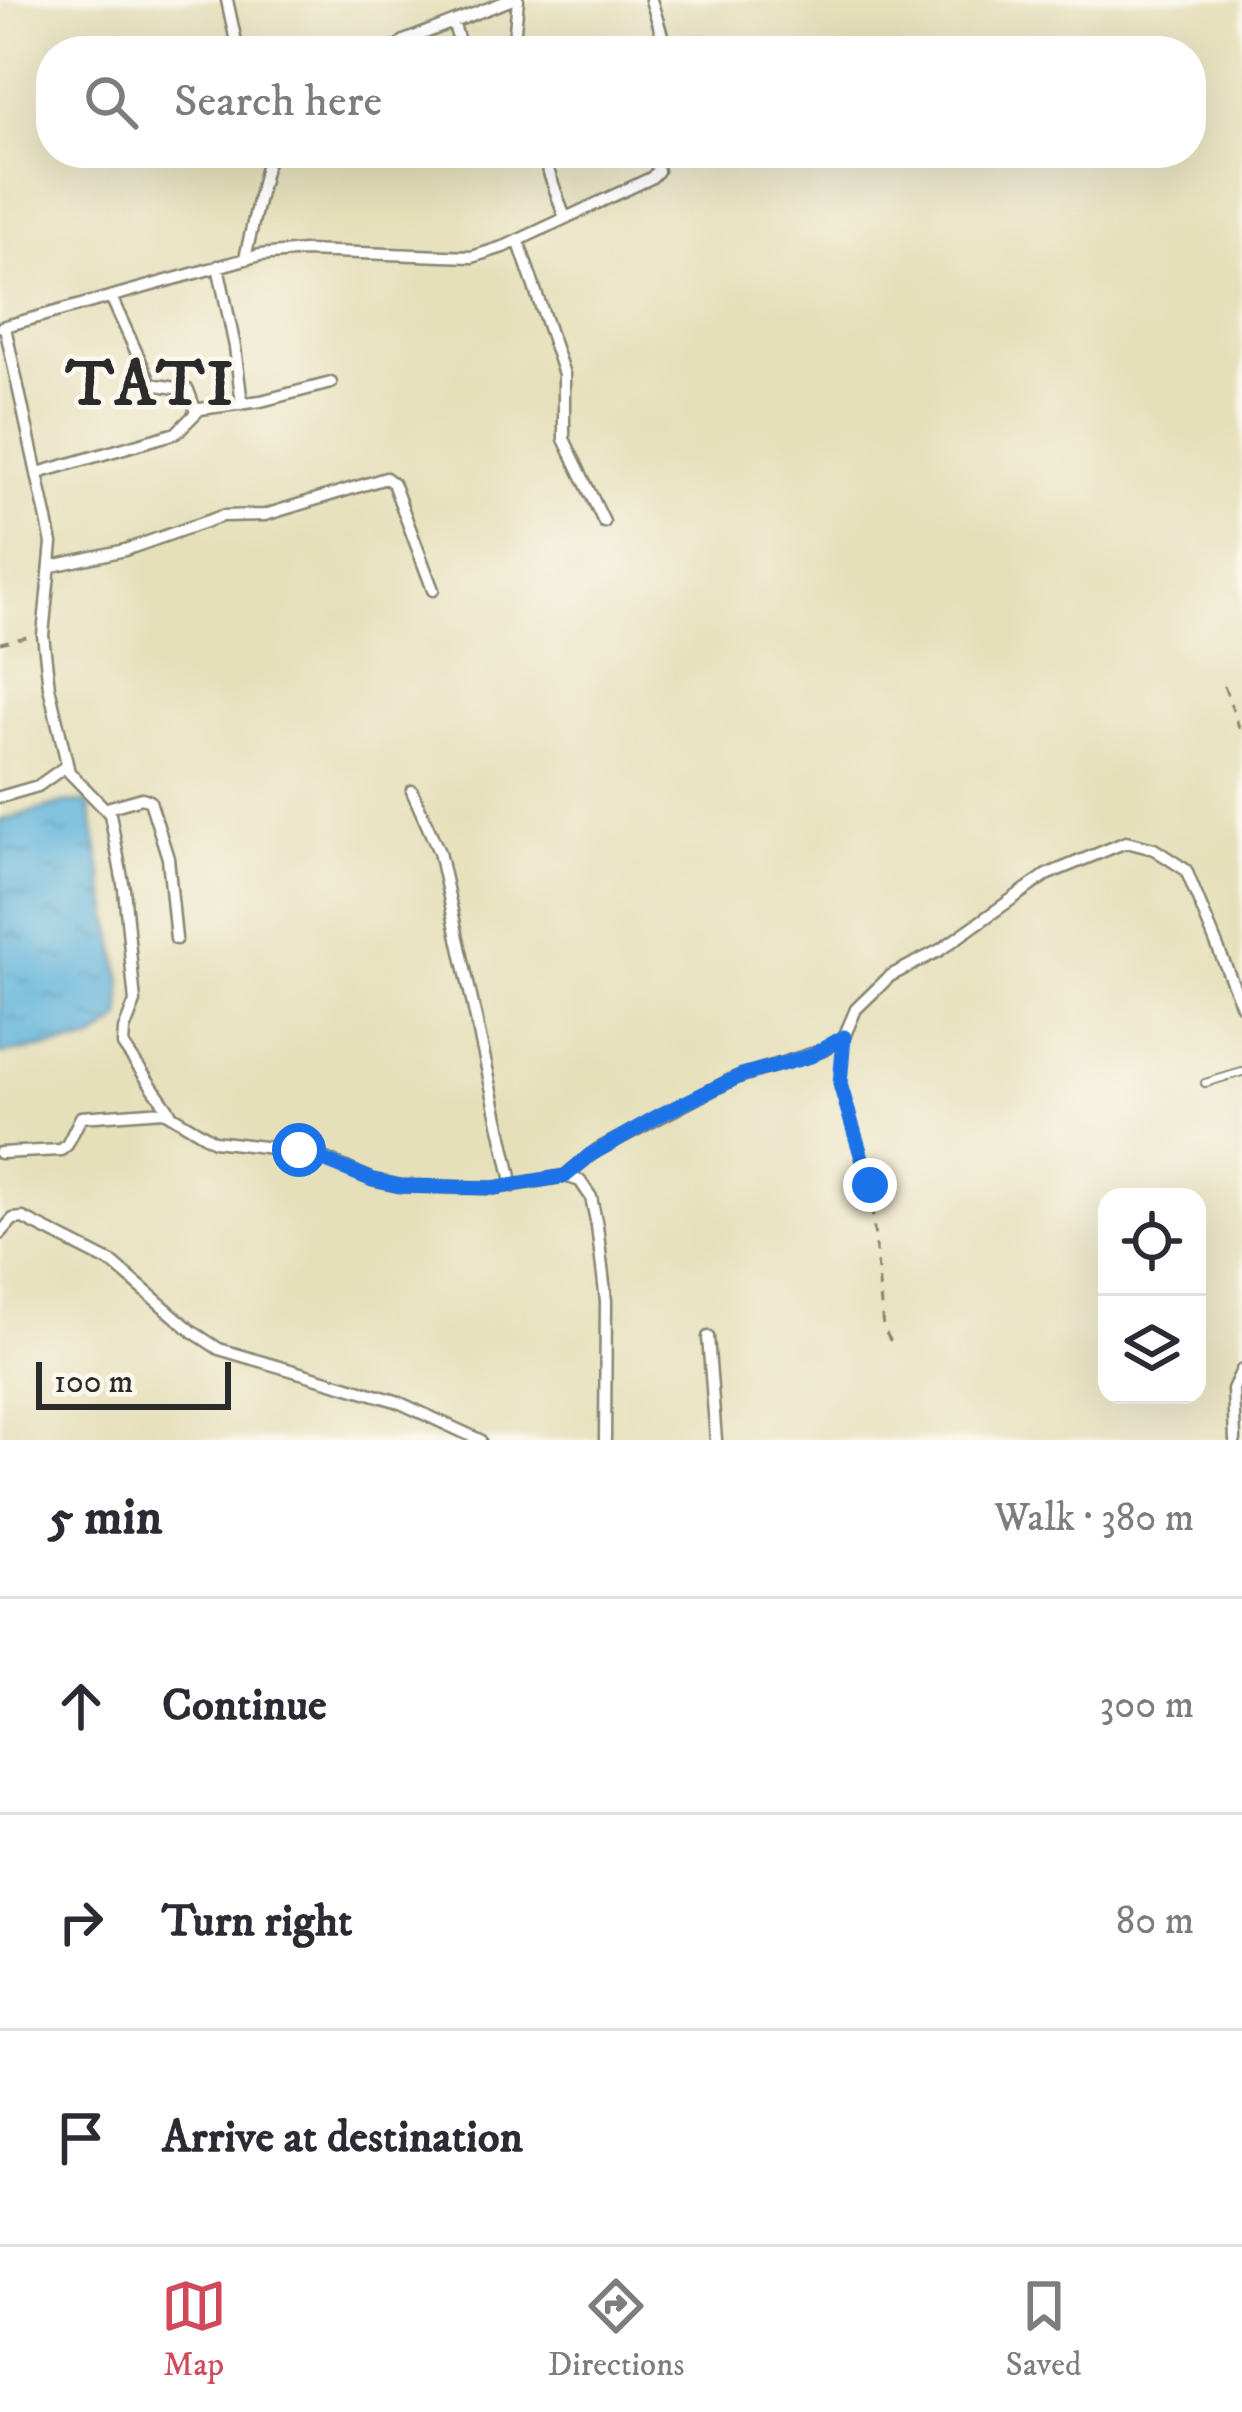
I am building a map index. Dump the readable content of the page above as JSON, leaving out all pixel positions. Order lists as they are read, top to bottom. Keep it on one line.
{"districts":["TATI"],"scale_bar":"100 m","page":{"search":"Search here","scale":"100 m","heading":["5 min","Walk · 380 m"],"list":[["Continue","300 m"],["Turn right","80 m"],"Arrive at destination"],"nav":["Map","Directions","Saved"]}}
